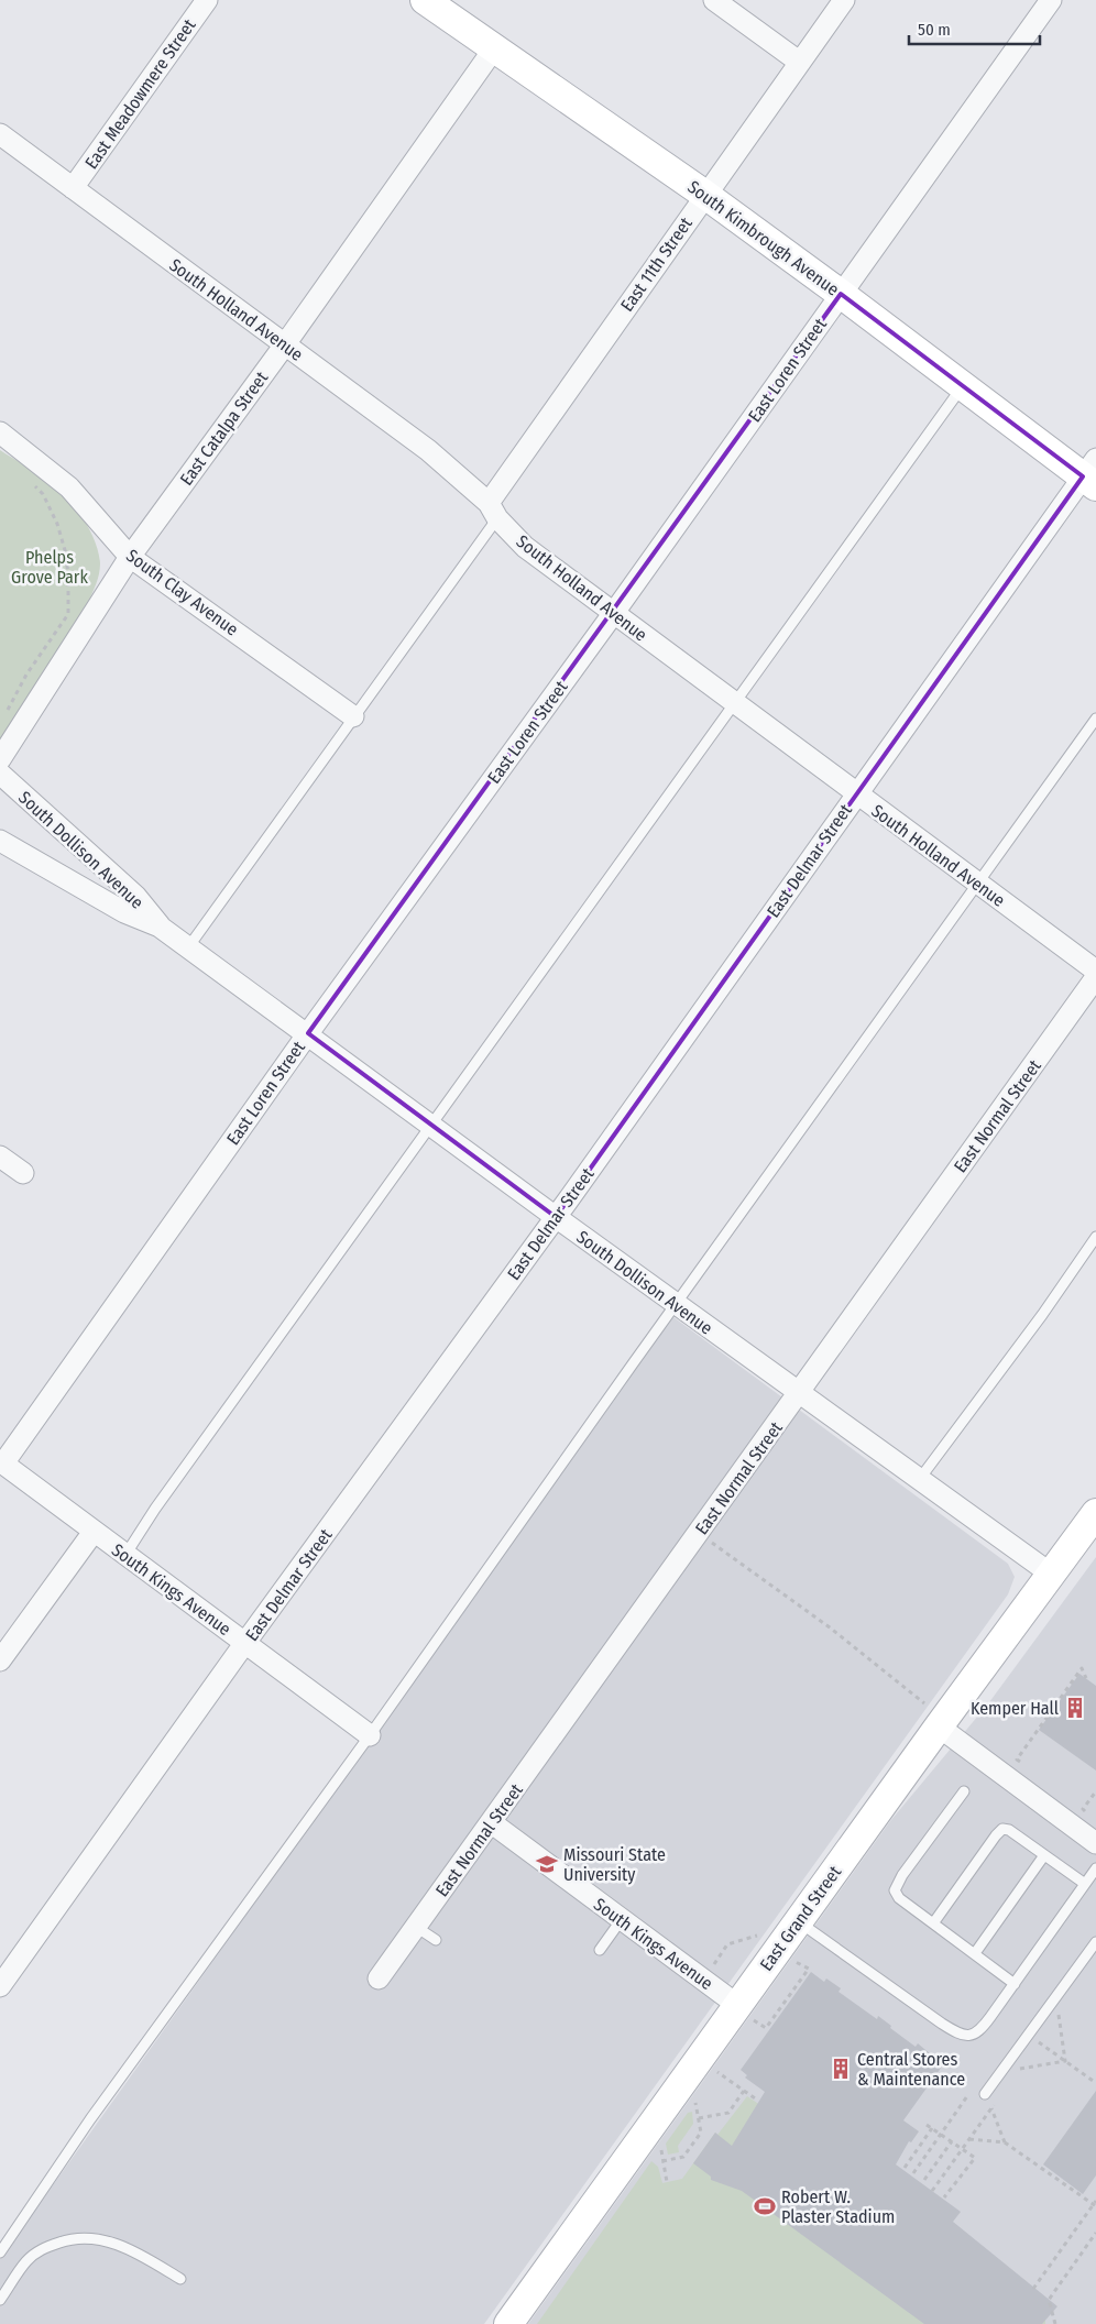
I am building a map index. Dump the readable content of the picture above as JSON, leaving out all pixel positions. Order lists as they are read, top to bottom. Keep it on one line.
{"streets":{"main road":["South Kimbrough Avenue","East Grand Street"],"street":["East Meadowmere Street","East 11th Street","South Holland Avenue","East Loren Street","East Catalpa Street","South Clay Avenue","South Dollison Avenue","East Delmar Street","East Normal Street","South Kings Avenue"]},"crossings":[["East Meadowmere Street","South Holland Avenue"],["South Kimbrough Avenue","East 11th Street"],["South Kimbrough Avenue","East Loren Street"],["South Kimbrough Avenue","East Catalpa Street"],["South Kimbrough Avenue","East Delmar Street"],["East 11th Street","South Holland Avenue"],["South Holland Avenue","East Loren Street"],["South Holland Avenue","East Catalpa Street"],["South Holland Avenue","East Delmar Street"],["East Loren Street","South Dollison Avenue"],["East Loren Street","South Kings Avenue"],["East Catalpa Street","South Clay Avenue"],["South Dollison Avenue","East Delmar Street"],["South Dollison Avenue","East Normal Street"],["South Dollison Avenue","East Grand Street"],["East Delmar Street","South Kings Avenue"],["East Normal Street","South Kings Avenue"],["South Kings Avenue","East Grand Street"]],"parks":["Phelps Grove Park"],"places":{"building":["Kemper Hall","Central Stores & Maintenance"],"school or university":["Missouri State University"],"sports":["Robert W. Plaster Stadium"]},"scale_bar":"50 m"}
